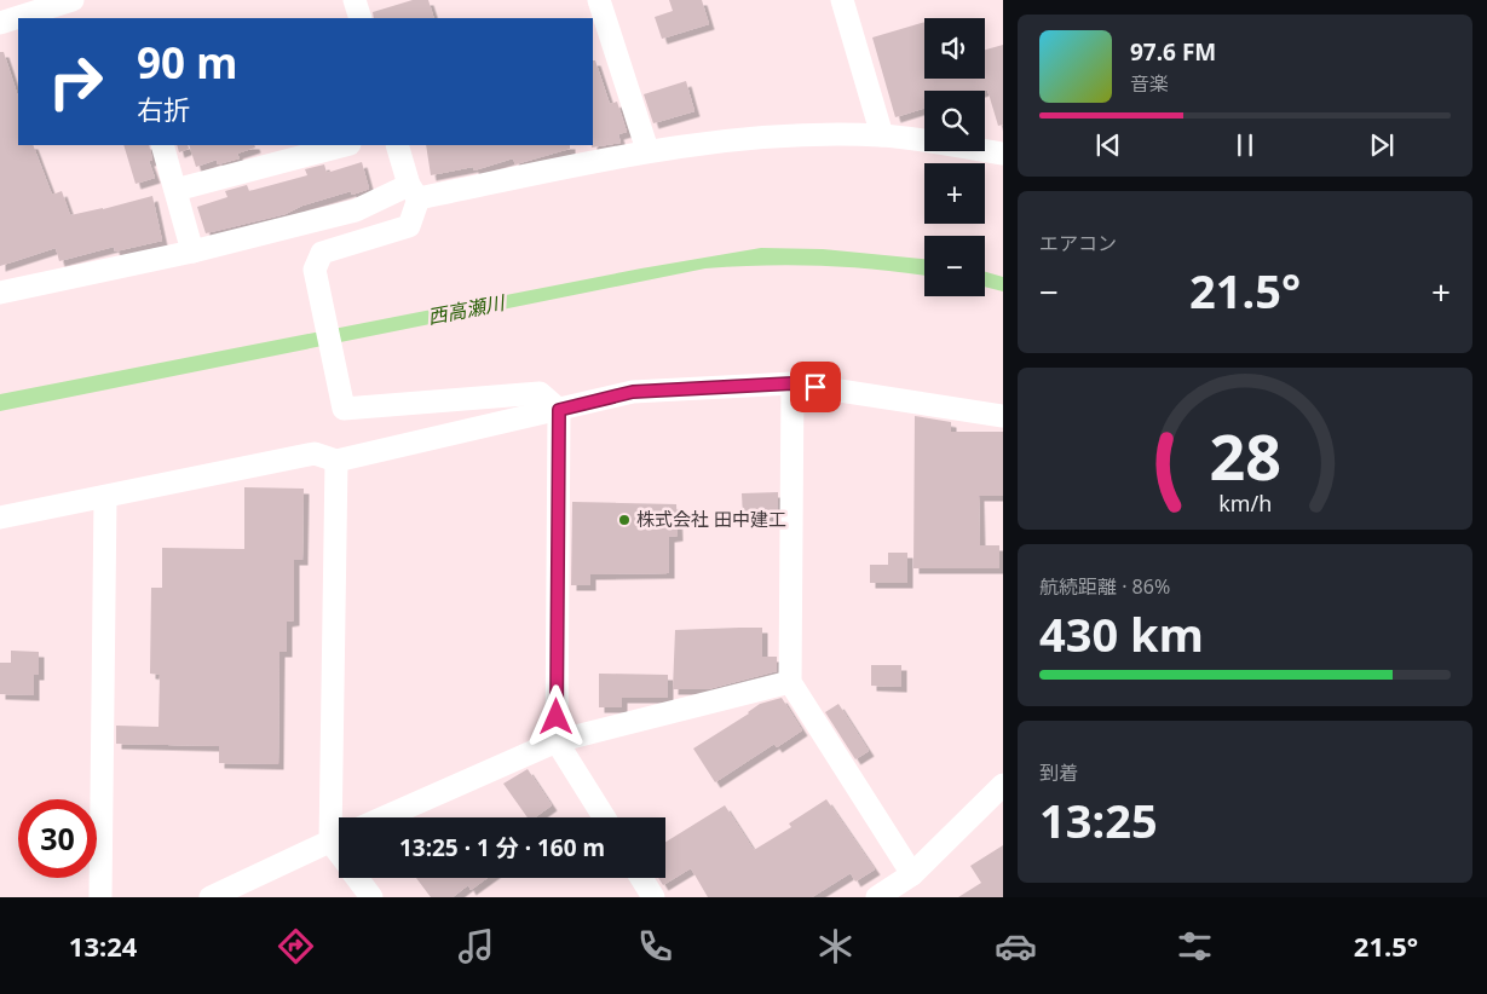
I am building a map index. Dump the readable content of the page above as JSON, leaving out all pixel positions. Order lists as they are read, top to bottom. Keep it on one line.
{"water":["西高瀬川"],"places":["株式会社 田中建工"],"page":{"map_buttons":["+","−"],"turn":["90 m","右折"],"song":["97.6 FM","音楽"],"tile":["エアコン",["航続距離 · 86%","430 km"],["到着","13:25"]],"heat":["−","21.5°","+"],"limit":"30","trip":"13:25 · 1 分 · 160 m","tabs":["13:24","21.5°"],"gauge":["28","km/h"]}}
